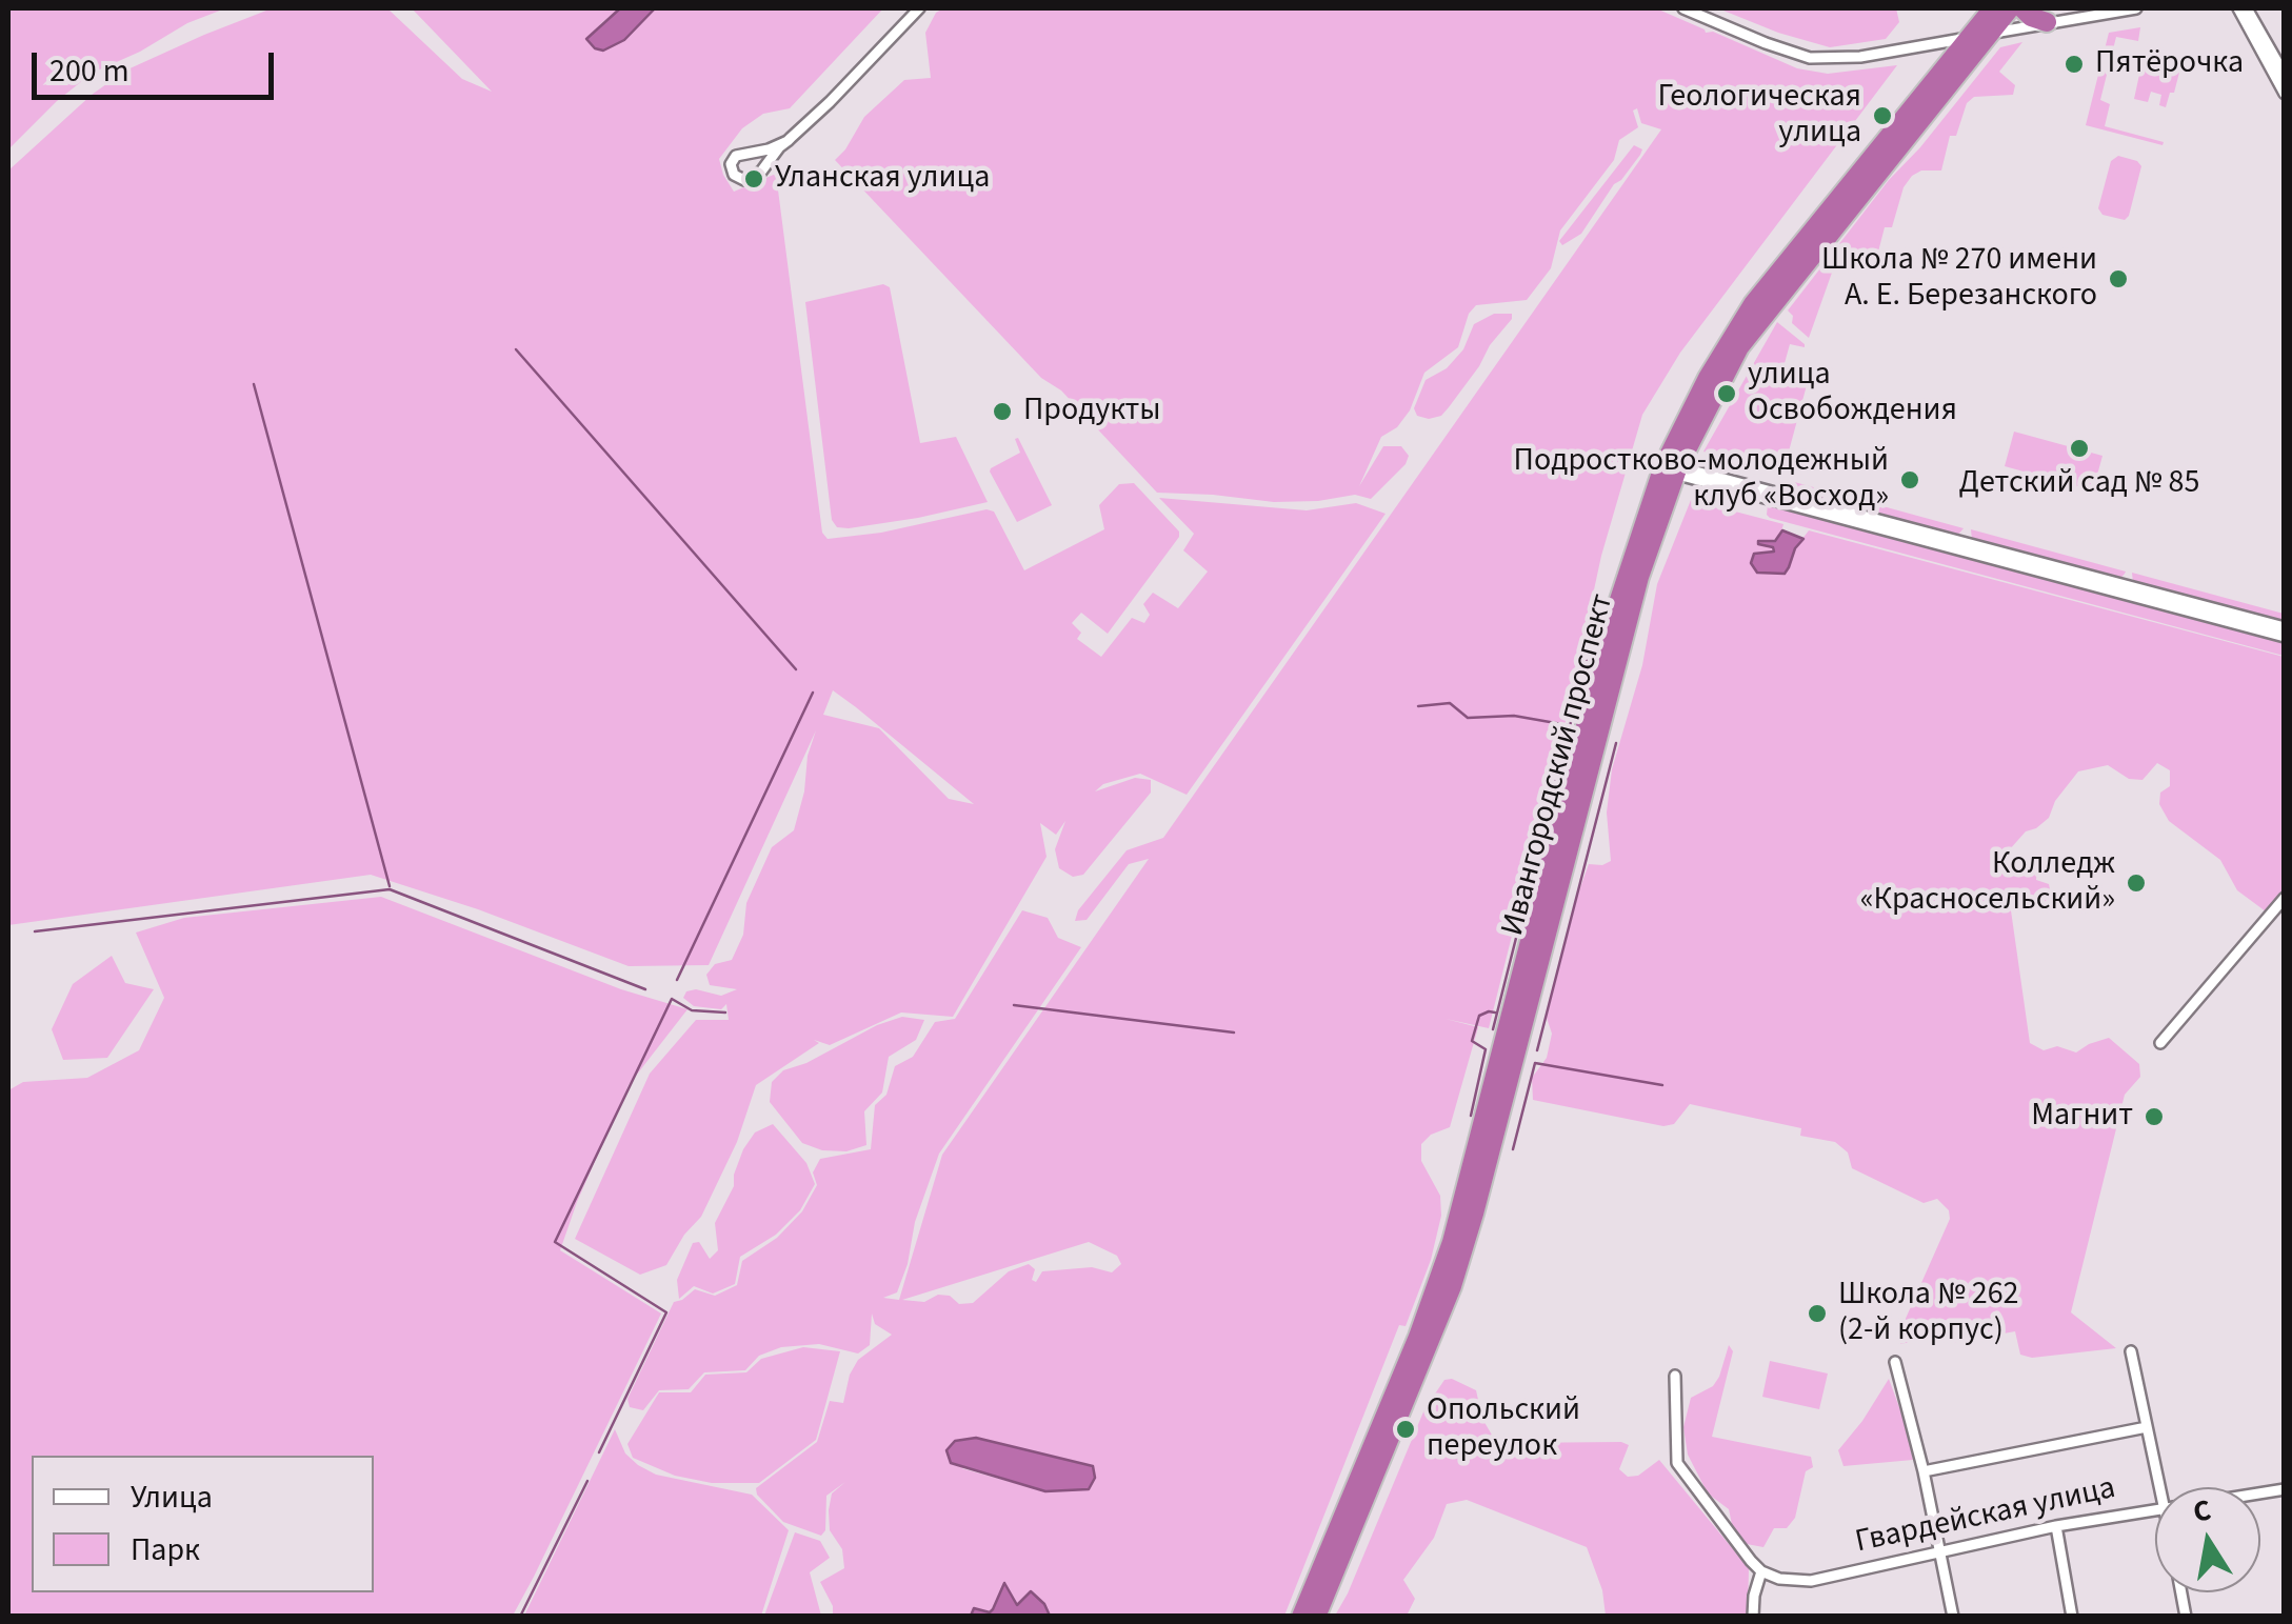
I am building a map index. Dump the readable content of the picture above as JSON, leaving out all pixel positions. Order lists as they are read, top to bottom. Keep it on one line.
{"streets":{"highway":["Ивангородский проспект"],"street":["Гвардейская улица"]},"places":["Пятёрочка","Геологическая улица","Уланская улица","Школа № 270 имени А. Е. Березанского","улица Освобождения","Продукты","Детский сад № 85","Подростково-молодежный клуб «Восход»","Колледж «Красносельский»","Магнит","Школа № 262 (2-й корпус)","Опольский переулок"],"legend":["Улица","Парк"],"scale_bar":"200 m","north":"top"}
